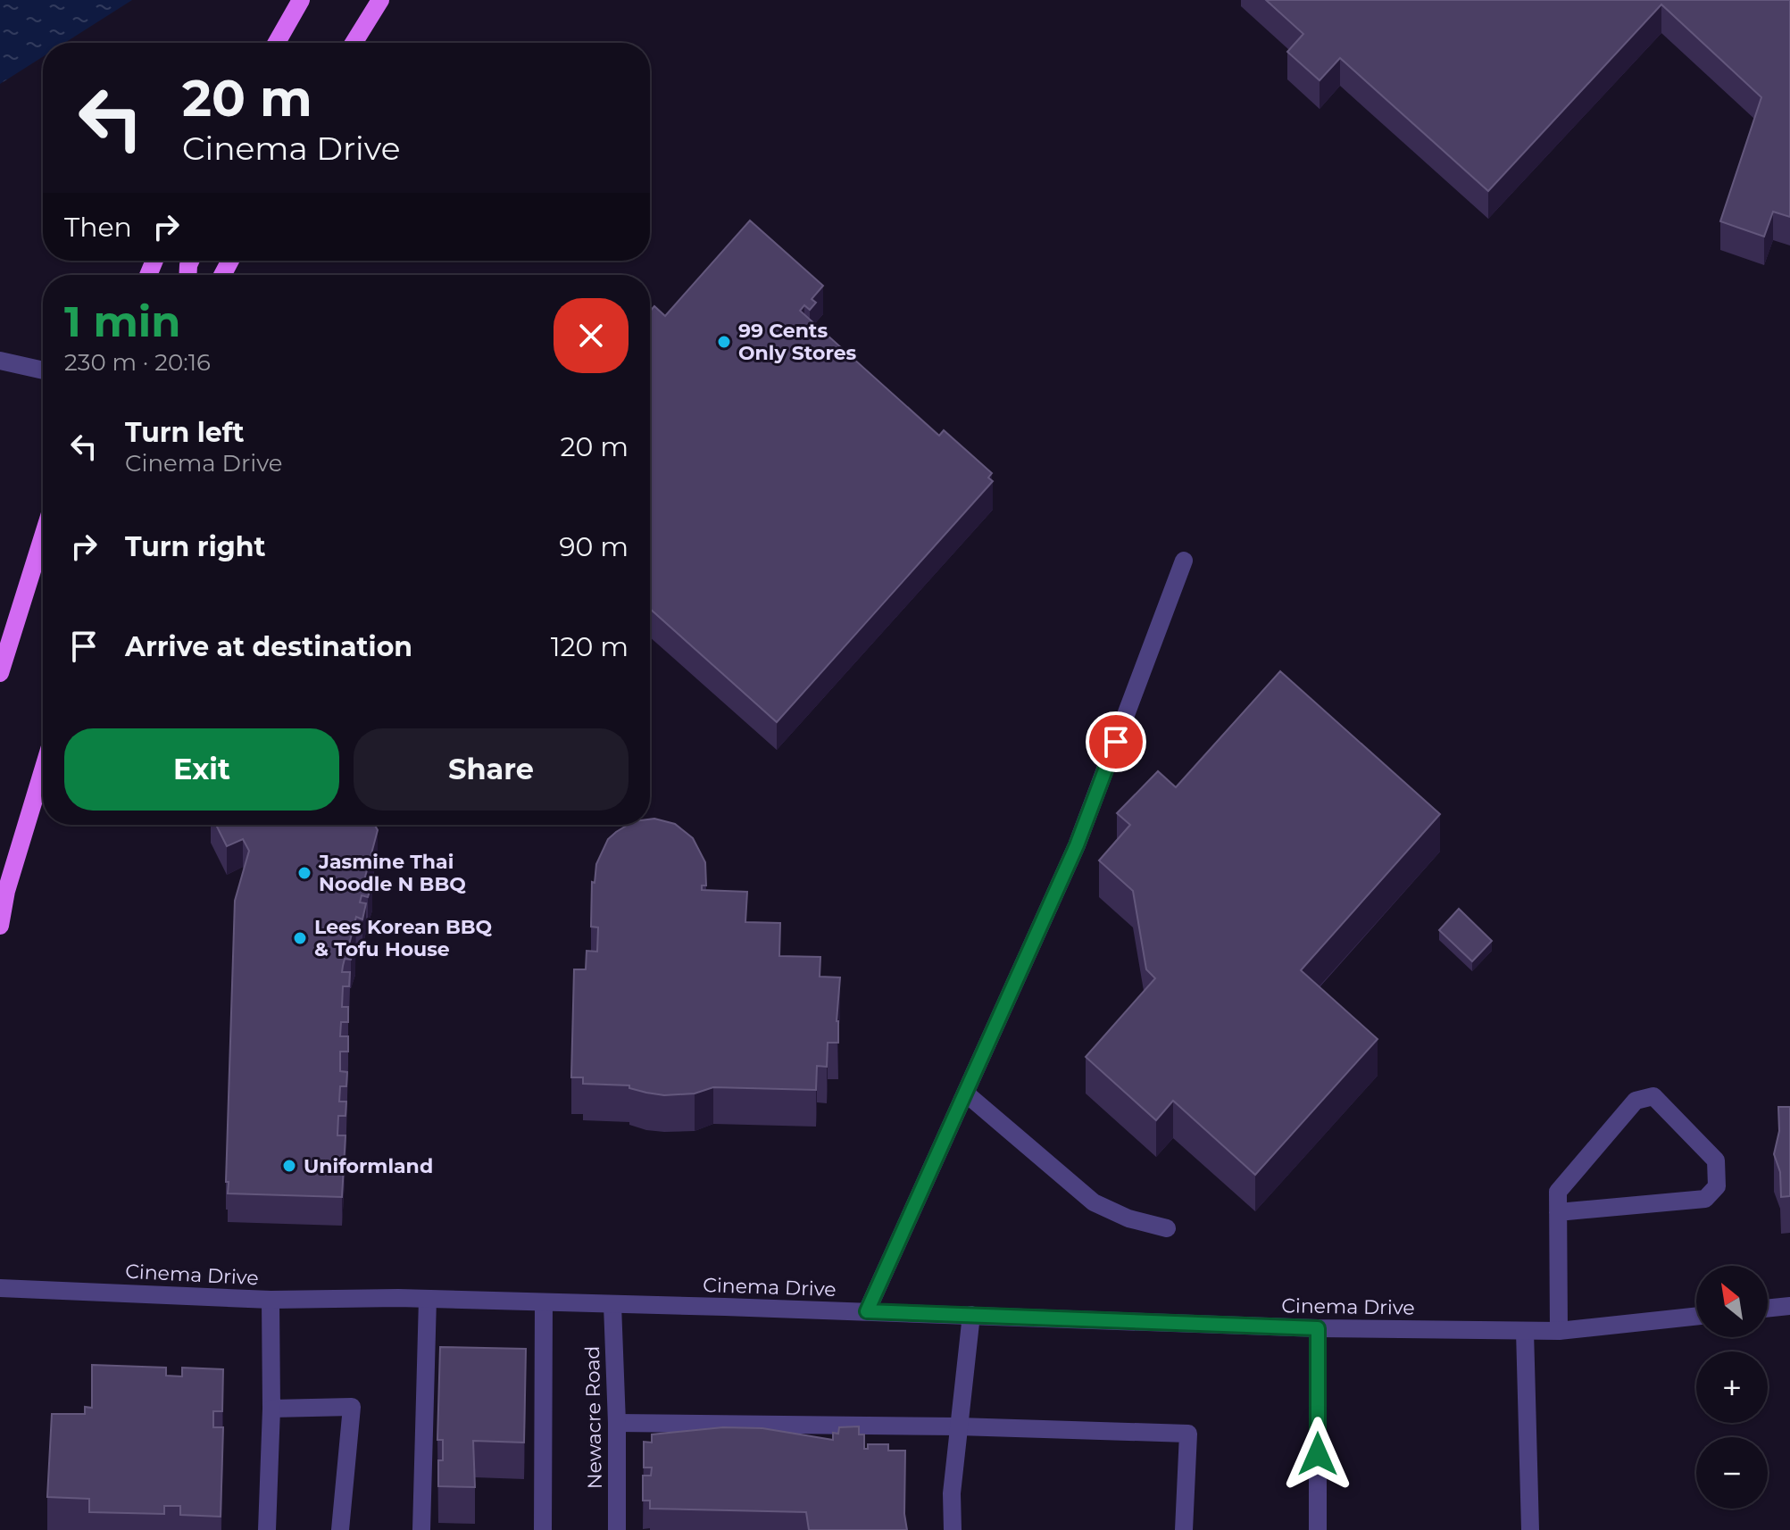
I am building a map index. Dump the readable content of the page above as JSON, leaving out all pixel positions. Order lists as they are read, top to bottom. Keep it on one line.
{"streets":{"street":["Cinema Drive","Newacre Road"]},"crossings":[["Cinema Drive","Newacre Road"]],"places":["99 Cents Only Stores","Jasmine Thai Noodle N BBQ","Lees Korean BBQ & Tofu House","Uniformland"],"north":"top left","page":{"turn":["20 m","Cinema Drive"],"then":"Then","heading":["1 min","230 m · 20:16"],"list":[{"name":"Turn left","note":"Cinema Drive","value":"20 m"},{"name":"Turn right","value":"90 m"},{"name":"Arrive at destination","value":"120 m"}],"buttons":["Exit","Share"],"map_buttons":["+","−"]}}
